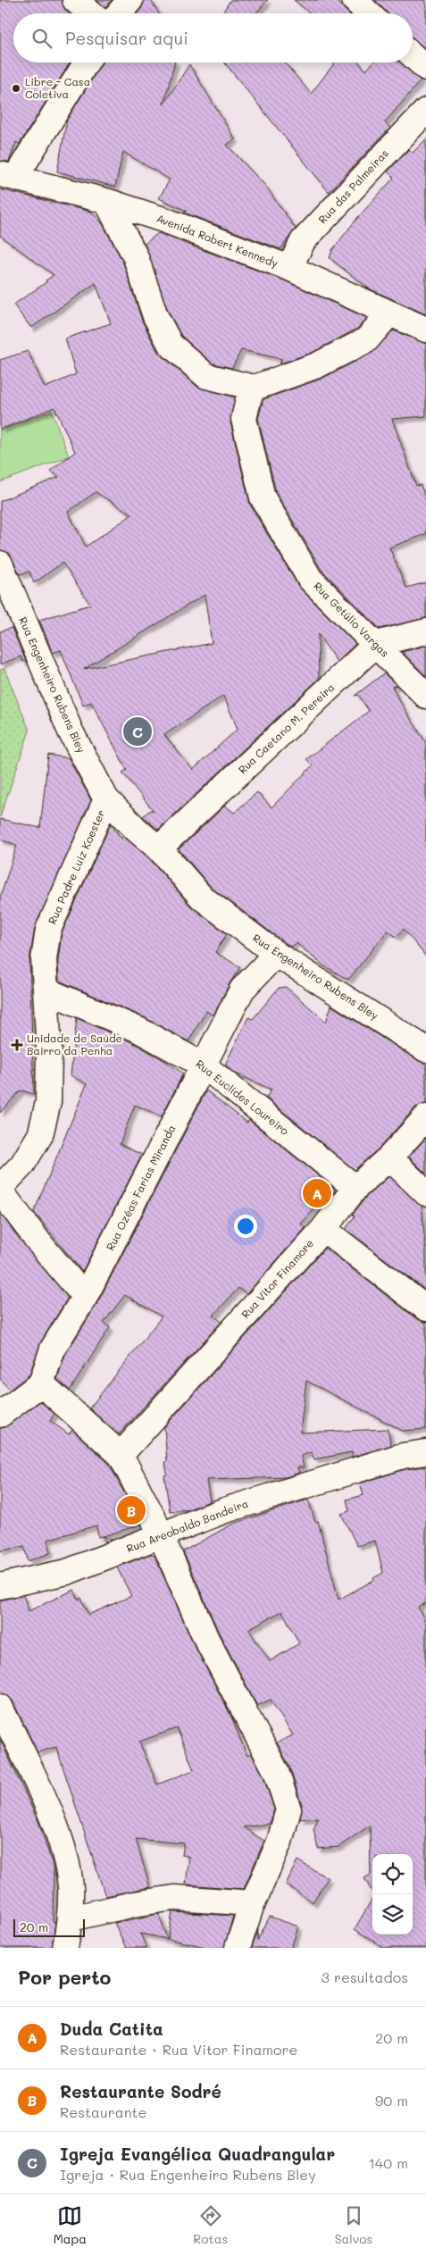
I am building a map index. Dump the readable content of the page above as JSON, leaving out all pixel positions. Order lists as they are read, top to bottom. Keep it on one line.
{"streets":{"street":["Rua das Palmeiras","Avenida Robert Kennedy","Rua Getúlio Vargas","Rua Engenheiro Rubens Bley","Rua Caetano M. Pereira","Rua Padre Luiz Koester","Rua Euclídes Loureiro","Rua Ozéas Farias Miranda","Rua Vitor Finamore","Rua Areobaldo Bandeira"]},"crossings":[["Rua das Palmeiras","Avenida Robert Kennedy"],["Rua Getúlio Vargas","Rua Caetano M. Pereira"],["Rua Engenheiro Rubens Bley","Rua Caetano M. Pereira"],["Rua Engenheiro Rubens Bley","Rua Padre Luiz Koester"],["Rua Engenheiro Rubens Bley","Rua Ozéas Farias Miranda"],["Rua Padre Luiz Koester","Rua Euclídes Loureiro"],["Rua Euclídes Loureiro","Rua Ozéas Farias Miranda"],["Rua Euclídes Loureiro","Rua Vitor Finamore"]],"places":{"other":["Libre - Casa Coletiva"],"health":["Unidade de Saúde Bairro da Penha"]},"scale_bar":"20 m","page":{"search":"Pesquisar aqui","pins":["C","A","B"],"scale":"20 m","heading":["Por perto","3 resultados"],"list":[{"mark":"A","name":"Duda Catita","note":"Restaurante · Rua Vitor Finamore","value":"20 m"},{"mark":"B","name":"Restaurante Sodré","note":"Restaurante","value":"90 m"},{"mark":"C","name":"Igreja Evangélica Quadrangular","note":"Igreja · Rua Engenheiro Rubens Bley","value":"140 m"}],"nav":["Mapa","Rotas","Salvos"]}}
